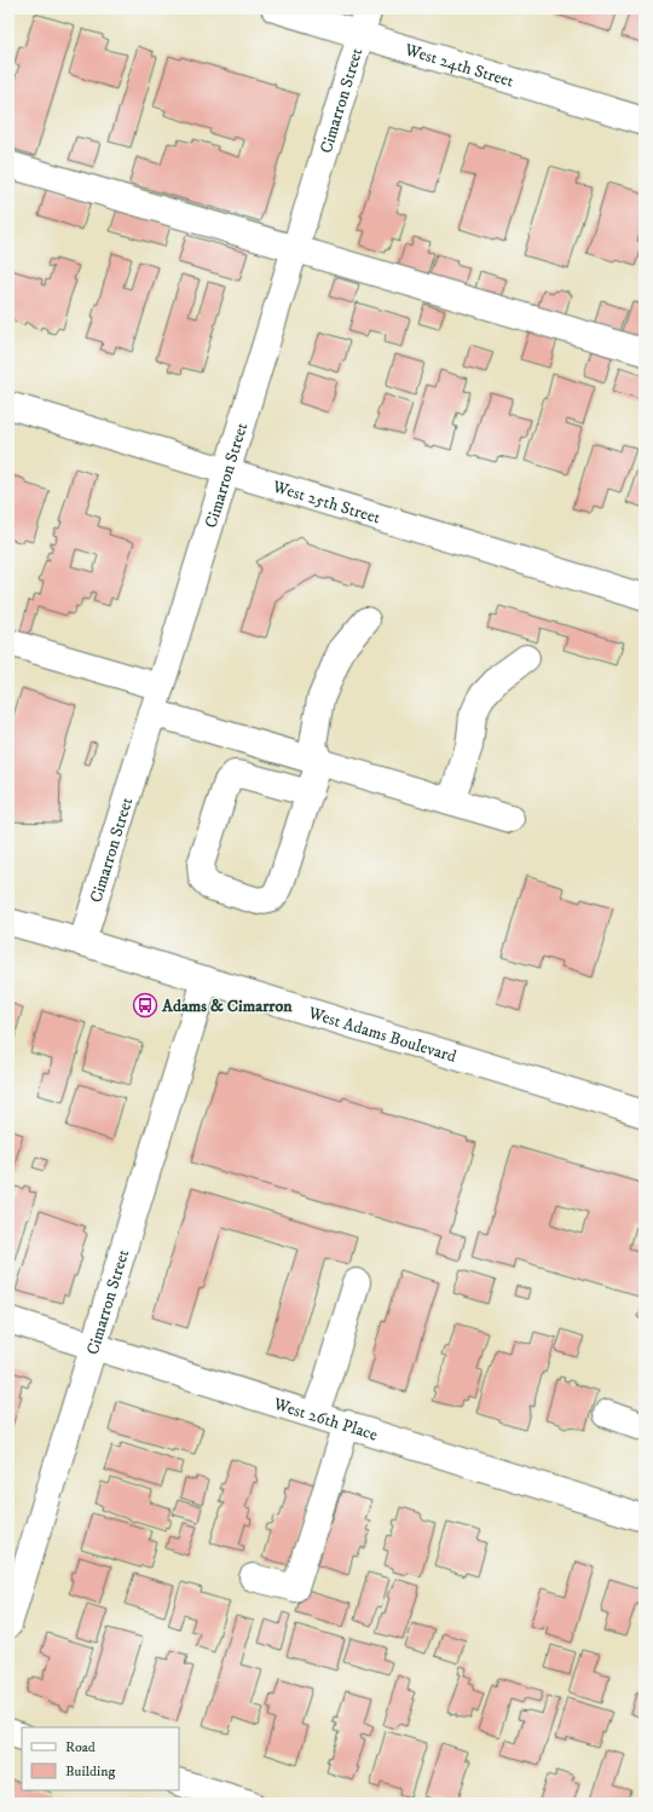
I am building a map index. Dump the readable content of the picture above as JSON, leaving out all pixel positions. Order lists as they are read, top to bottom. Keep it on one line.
{"streets":{"street":["West 24th Street","Cimarron Street","West 25th Street","West Adams Boulevard","West 26th Place"]},"crossings":[["West 24th Street","Cimarron Street"],["Cimarron Street","West 25th Street"],["Cimarron Street","West Adams Boulevard"],["Cimarron Street","West 26th Place"]],"places":{"bus stop":["Adams & Cimarron"]},"legend":["Road","Building"]}
